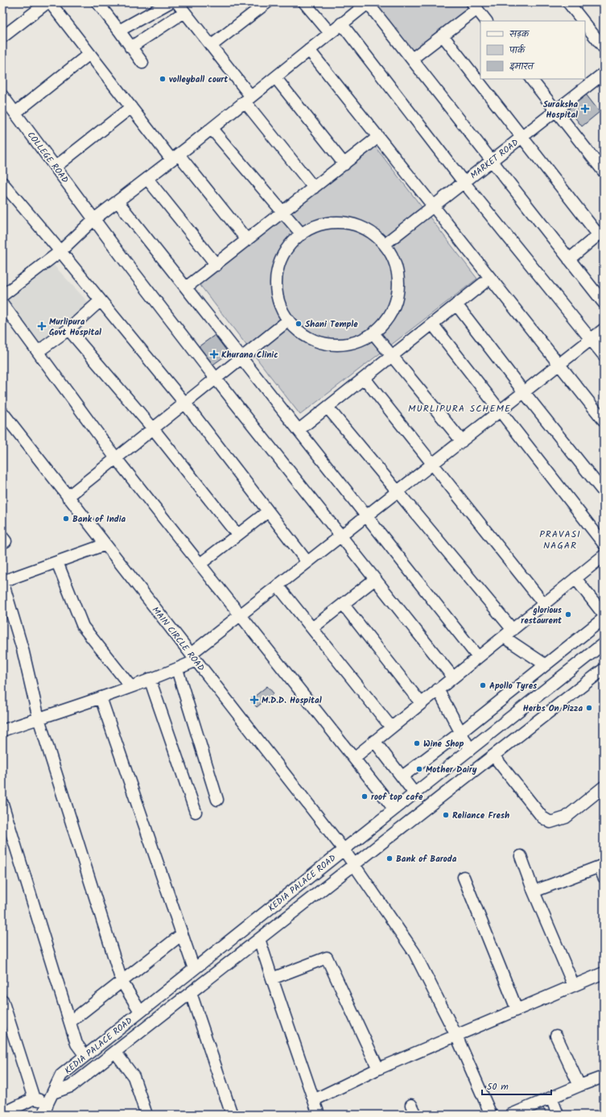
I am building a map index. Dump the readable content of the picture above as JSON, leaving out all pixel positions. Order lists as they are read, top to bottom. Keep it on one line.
{"streets":{"street":["COLLEGE ROAD","MARKET ROAD","MAIN CIRCLE ROAD","KEDIA PALACE ROAD"]},"crossings":[["MAIN CIRCLE ROAD","KEDIA PALACE ROAD"]],"districts":["MURLIPURA SCHEME","PRAVASI NAGAR"],"places":{"other":["volleyball court","Shani Temple","Bank of India","glorious restaurent","Apollo Tyres","Herbs On Pizza","Wine Shop","Mother Dairy","roof top cafe","Reliance Fresh","Bank of Baroda"],"health":["Suraksha Hospital","Murlipura Govt Hospital","Khurana Clinic","M.D.D. Hospital"]},"legend":["सड़क","पार्क","इमारत"],"scale_bar":"50 m"}
